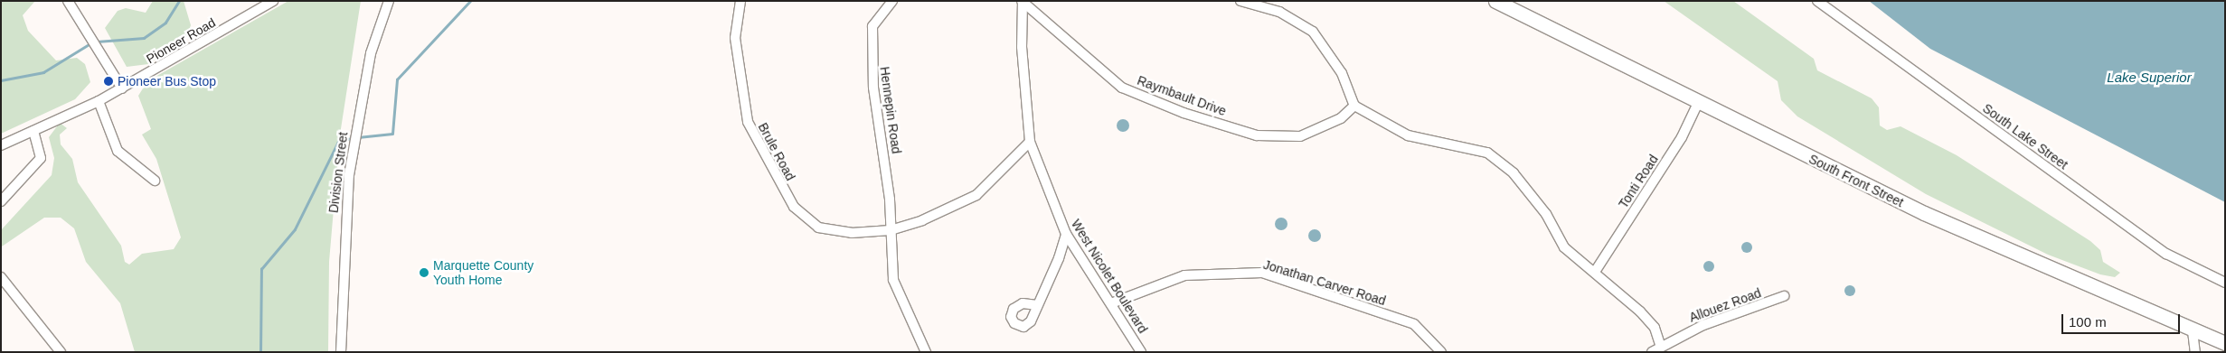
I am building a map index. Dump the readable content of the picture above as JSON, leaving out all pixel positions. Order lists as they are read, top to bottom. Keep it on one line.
{"streets":{"highway":["South Front Street"],"street":["Pioneer Road","Raymbault Drive","Hennepin Road","South Lake Street","Brule Road","Division Street","Tonti Road","West Nicolet Boulevard","Jonathan Carver Road","Allouez Road"]},"crossings":[["Raymbault Drive","West Nicolet Boulevard"],["Hennepin Road","Brule Road"],["South Front Street","Tonti Road"],["West Nicolet Boulevard","Jonathan Carver Road"]],"water":["Lake Superior"],"places":["Pioneer Bus Stop","Marquette County Youth Home"],"scale_bar":"100 m"}
